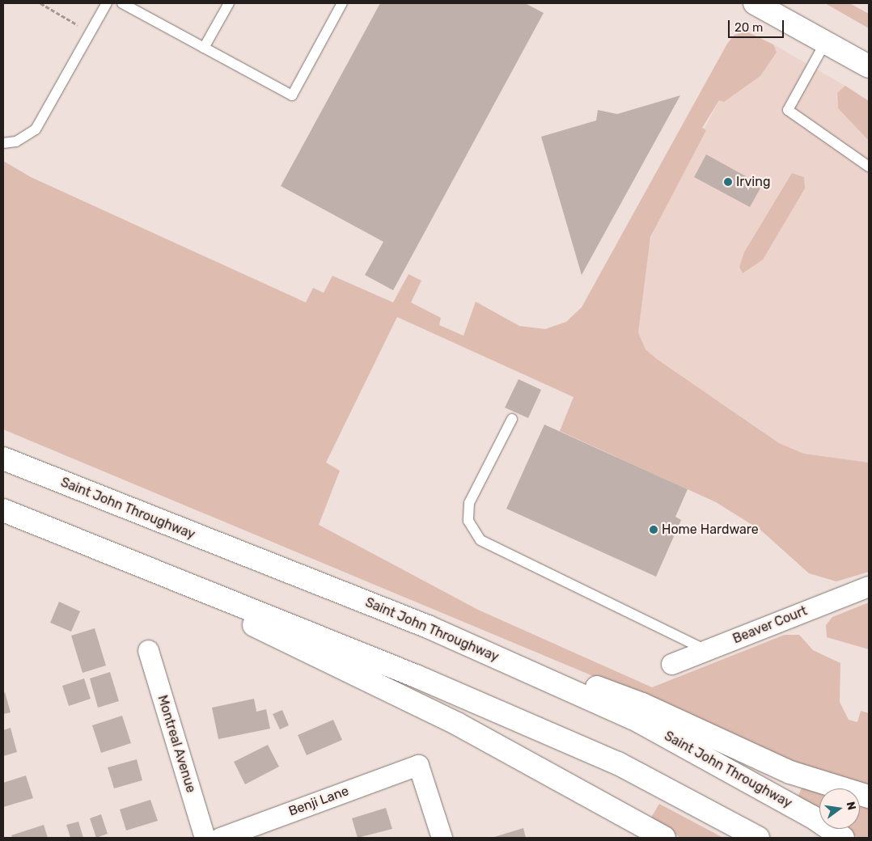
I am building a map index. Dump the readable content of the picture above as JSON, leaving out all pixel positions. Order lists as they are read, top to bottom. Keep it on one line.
{"streets":{"main road":["Saint John Throughway"],"street":["Beaver Court","Montreal Avenue","Benji Lane"]},"places":["Irving","Home Hardware"],"scale_bar":"20 m","north":"right"}
